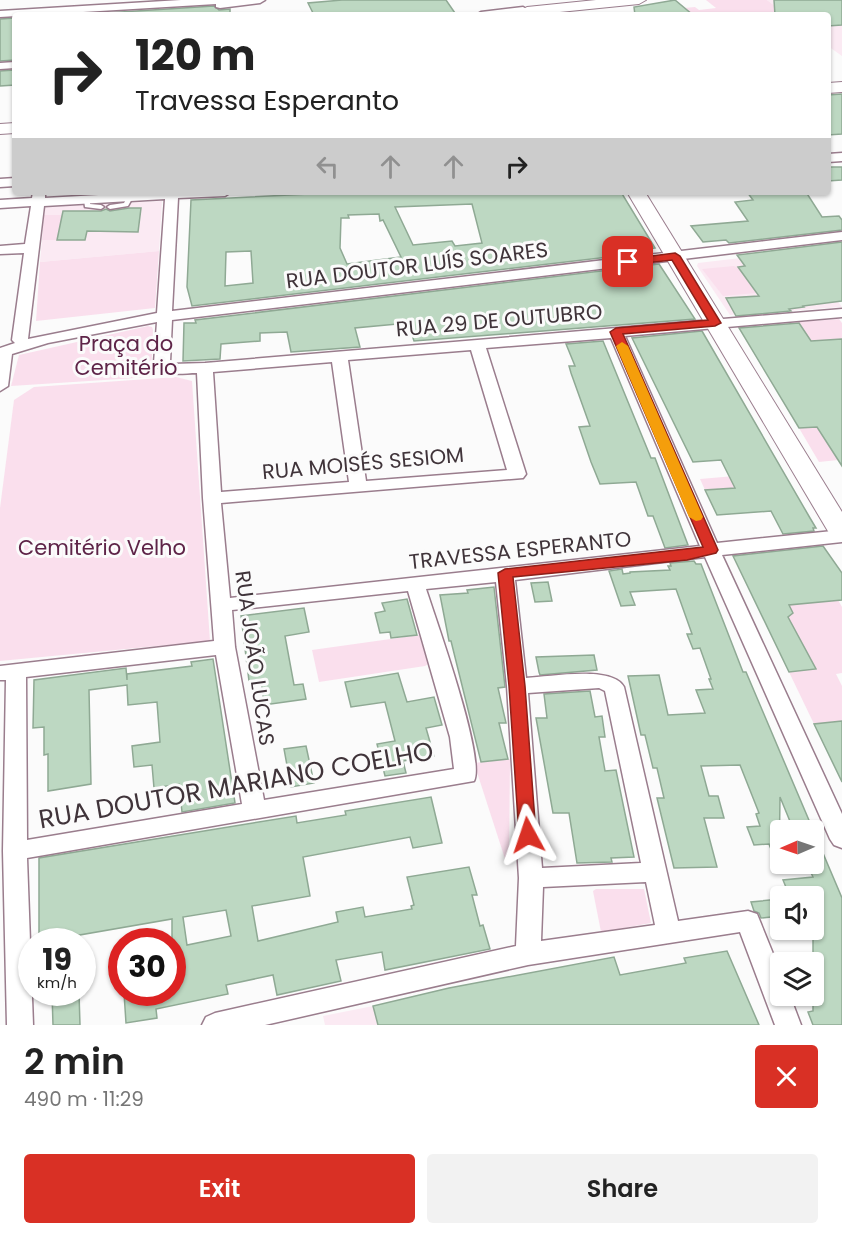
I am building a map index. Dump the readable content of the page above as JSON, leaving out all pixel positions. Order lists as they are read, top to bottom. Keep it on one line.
{"streets":{"street":["RUA DOUTOR LUÍS SOARES","RUA 29 DE OUTUBRO","RUA MOISÉS SESIOM","TRAVESSA ESPERANTO","RUA JOÃO LUCAS","RUA DOUTOR MARIANO COELHO"]},"crossings":[["RUA DOUTOR LUÍS SOARES","RUA 29 DE OUTUBRO"],["RUA 29 DE OUTUBRO","RUA MOISÉS SESIOM"],["RUA 29 DE OUTUBRO","RUA JOÃO LUCAS"],["RUA MOISÉS SESIOM","RUA JOÃO LUCAS"],["TRAVESSA ESPERANTO","RUA JOÃO LUCAS"],["TRAVESSA ESPERANTO","RUA DOUTOR MARIANO COELHO"],["RUA JOÃO LUCAS","RUA DOUTOR MARIANO COELHO"]],"parks":["Praça do Cemitério","Cemitério Velho"],"north":"left","page":{"turn":["120 m","Travessa Esperanto"],"speed":"19 km/h","limit":"30","heading":["2 min","490 m · 11:29"],"buttons":["Exit","Share"]}}
